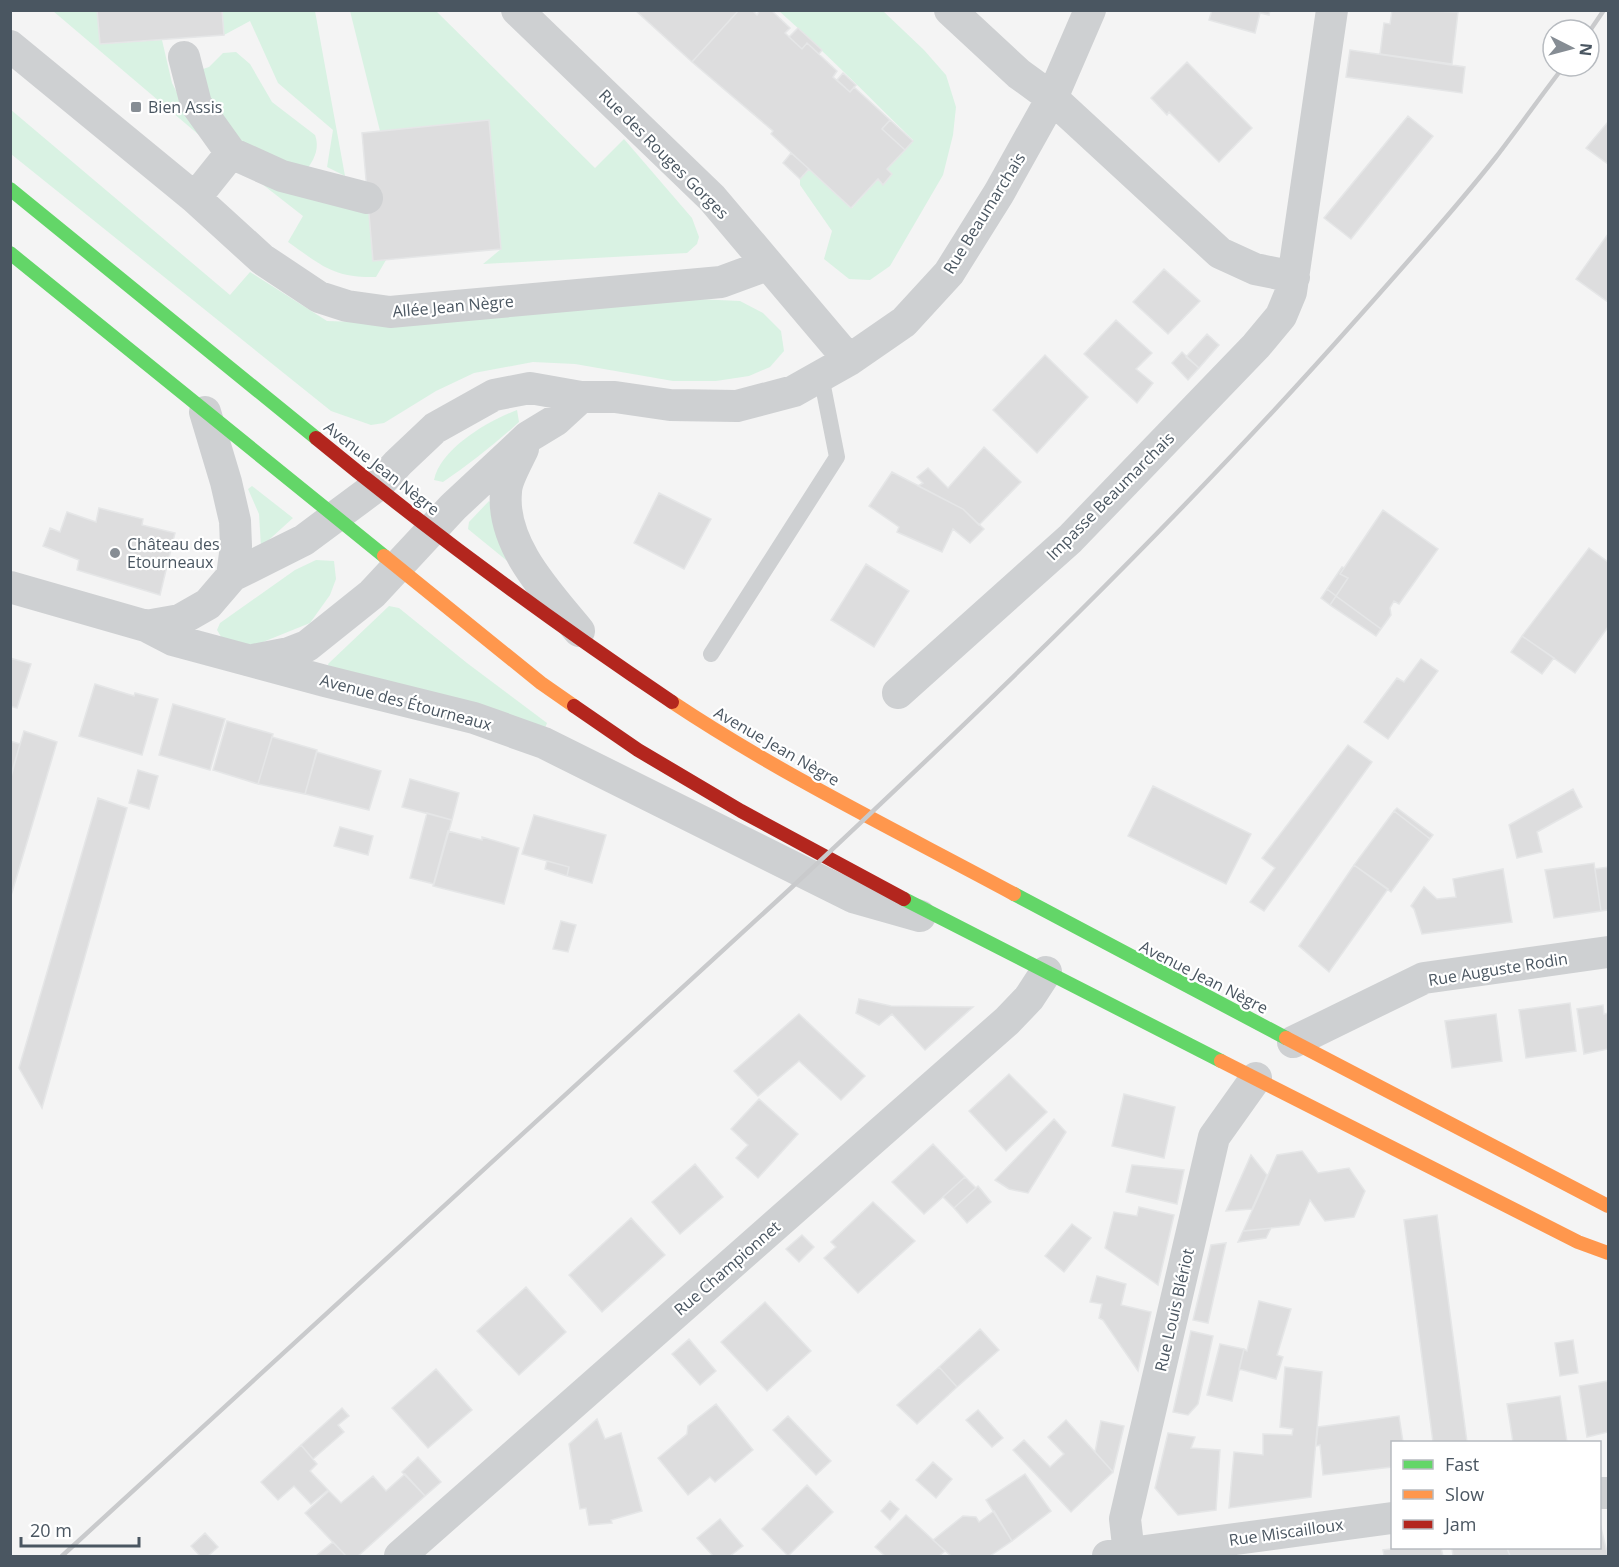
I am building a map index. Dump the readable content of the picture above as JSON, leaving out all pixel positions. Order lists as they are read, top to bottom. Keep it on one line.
{"streets":{"main road":["Avenue Jean Nègre"],"street":["Rue des Rouges Gorges","Rue Beaumarchais","Allée Jean Nègre","Impasse Beaumarchais","Avenue des Étourneaux","Rue Auguste Rodin","Rue Championnet","Rue Louis Blériot","Rue Miscailloux"]},"crossings":[["Rue des Rouges Gorges","Rue Beaumarchais"],["Rue des Rouges Gorges","Allée Jean Nègre"],["Rue Beaumarchais","Avenue Jean Nègre"],["Avenue Jean Nègre","Rue Auguste Rodin"],["Rue Louis Blériot","Rue Miscailloux"]],"places":{"transit":["Bien Assis"],"other":["Château des Etourneaux"]},"legend":["Fast","Slow","Jam"],"scale_bar":"20 m","north":"right"}
